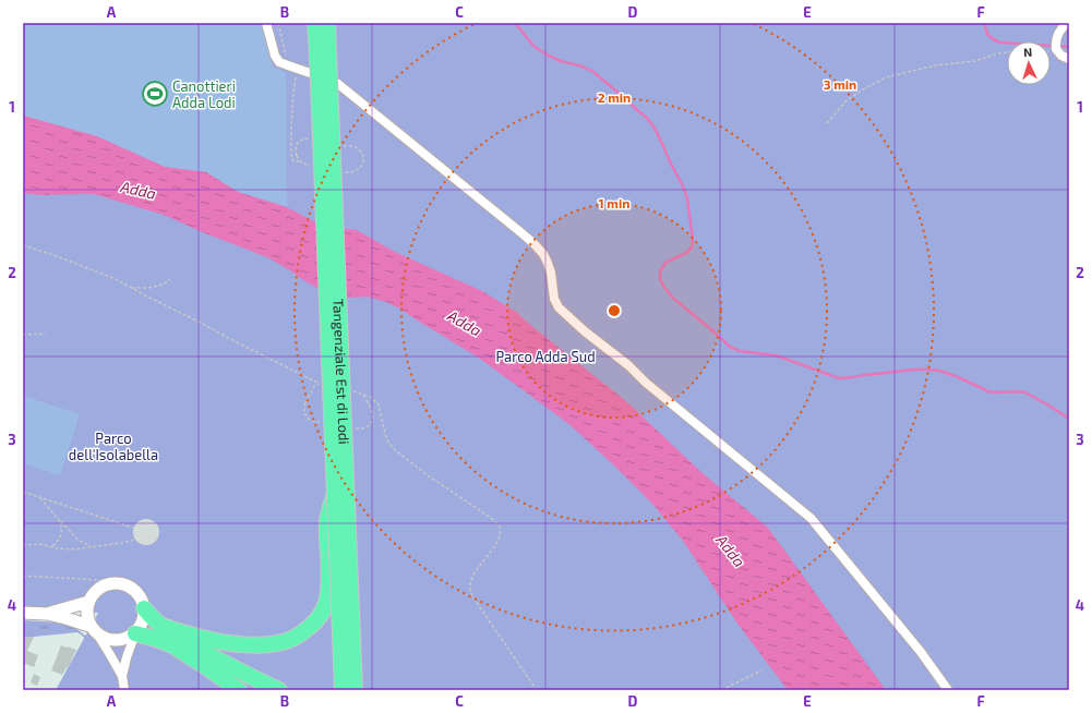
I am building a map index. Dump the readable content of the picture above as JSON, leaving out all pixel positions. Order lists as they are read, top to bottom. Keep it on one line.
{"streets":{"highway":["Tangenziale Est di Lodi"]},"water":["Adda"],"parks":["Parco Adda Sud","Parco dell'Isolabella"],"places":{"sports":["Canottieri Adda Lodi"]},"north":"top","grid":{"columns":["A","B","C","D","E","F"],"rows":["1","2","3","4"]},"rings":["3 min","2 min","1 min"]}
